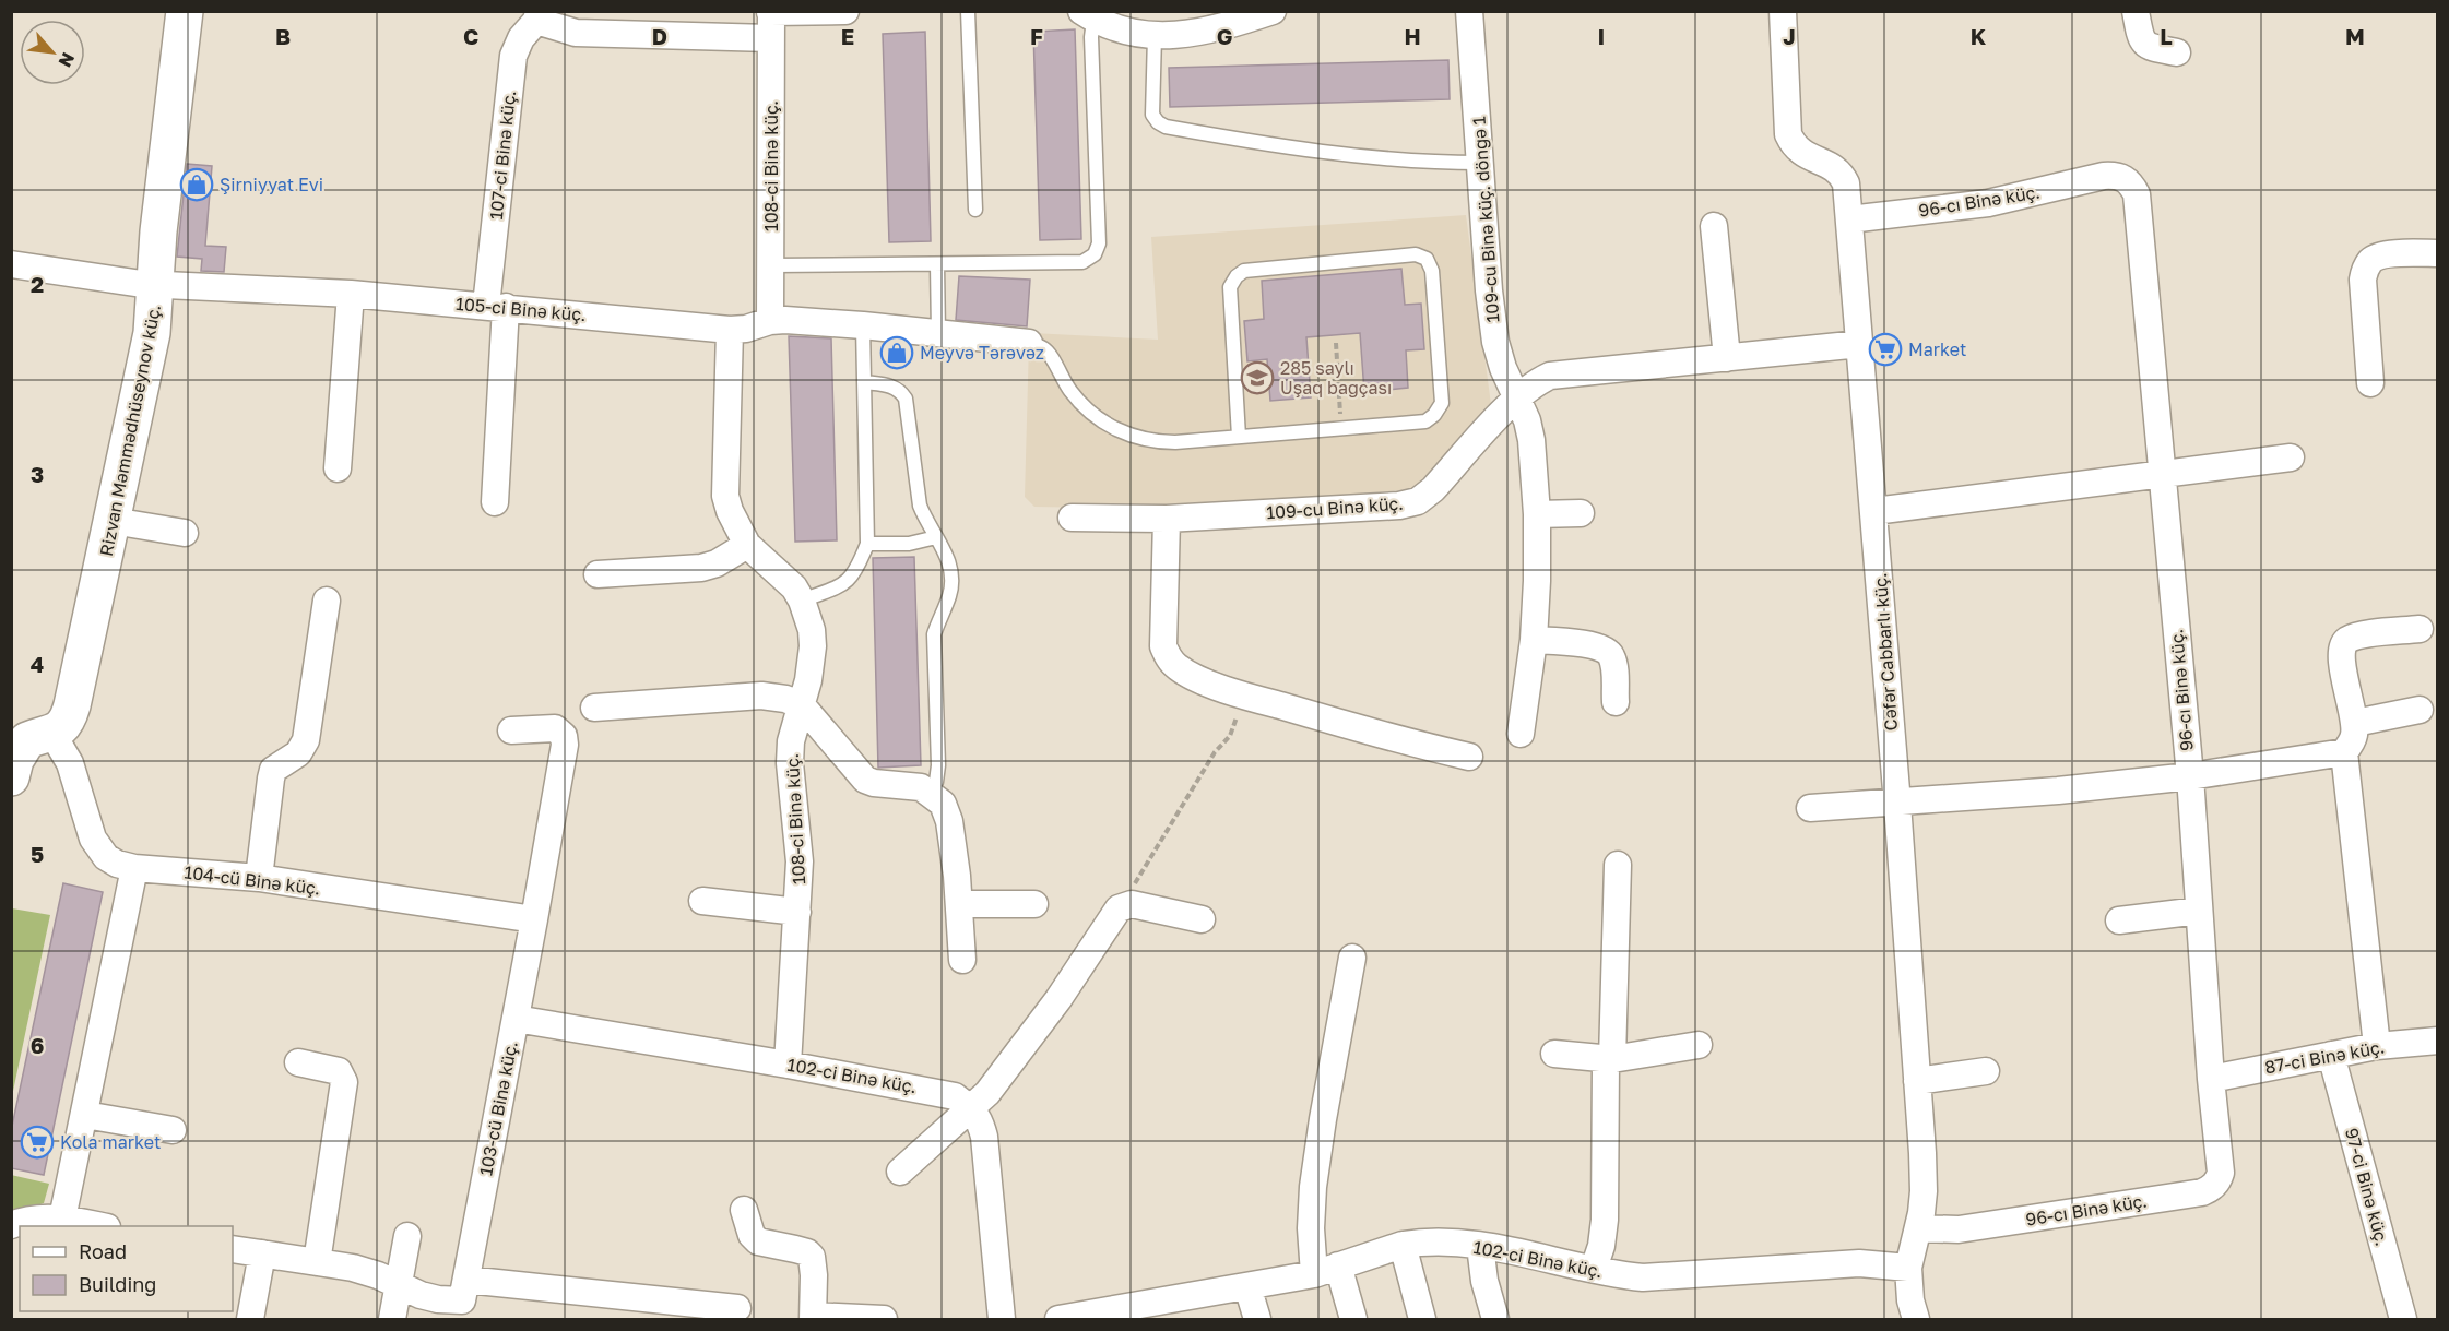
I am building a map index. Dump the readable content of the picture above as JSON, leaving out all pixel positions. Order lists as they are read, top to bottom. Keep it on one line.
{"streets":{"street":["107-ci Binə küç.","108-ci Binə küç.","96-cı Binə küç.","109-cu Binə küç. döngə 1","105-ci Binə küç.","Rizvan Məmmədhüseynov küç.","109-cu Binə küç.","Cəfər Cabbarlı küç.","104-cü Binə küç.","87-ci Binə küç.","102-ci Binə küç.","103-cü Binə küç.","97-ci Binə küç."]},"crossings":[["107-ci Binə küç.","105-ci Binə küç."],["108-ci Binə küç.","105-ci Binə küç."],["108-ci Binə küç.","102-ci Binə küç."],["96-cı Binə küç.","Cəfər Cabbarlı küç."],["96-cı Binə küç.","87-ci Binə küç."],["109-cu Binə küç. döngə 1","109-cu Binə küç."],["105-ci Binə küç.","Rizvan Məmmədhüseynov küç."],["Rizvan Məmmədhüseynov küç.","104-cü Binə küç."],["109-cu Binə küç.","Cəfər Cabbarlı küç."],["Cəfər Cabbarlı küç.","102-ci Binə küç."],["104-cü Binə küç.","103-cü Binə küç."],["87-ci Binə küç.","97-ci Binə küç."],["102-ci Binə küç.","103-cü Binə küç."]],"places":{"shop":["Şirniyyat Evi","Meyvə Tərəvəz"],"supermarket":["Market","Kola market"],"school or university":["285 saylı Uşaq bağçası"]},"legend":["Road","Building"],"north":"bottom right","grid":{"columns":["B","C","D","E","F","G","H","I","J","K","L","M"],"rows":["2","3","4","5","6"]}}
